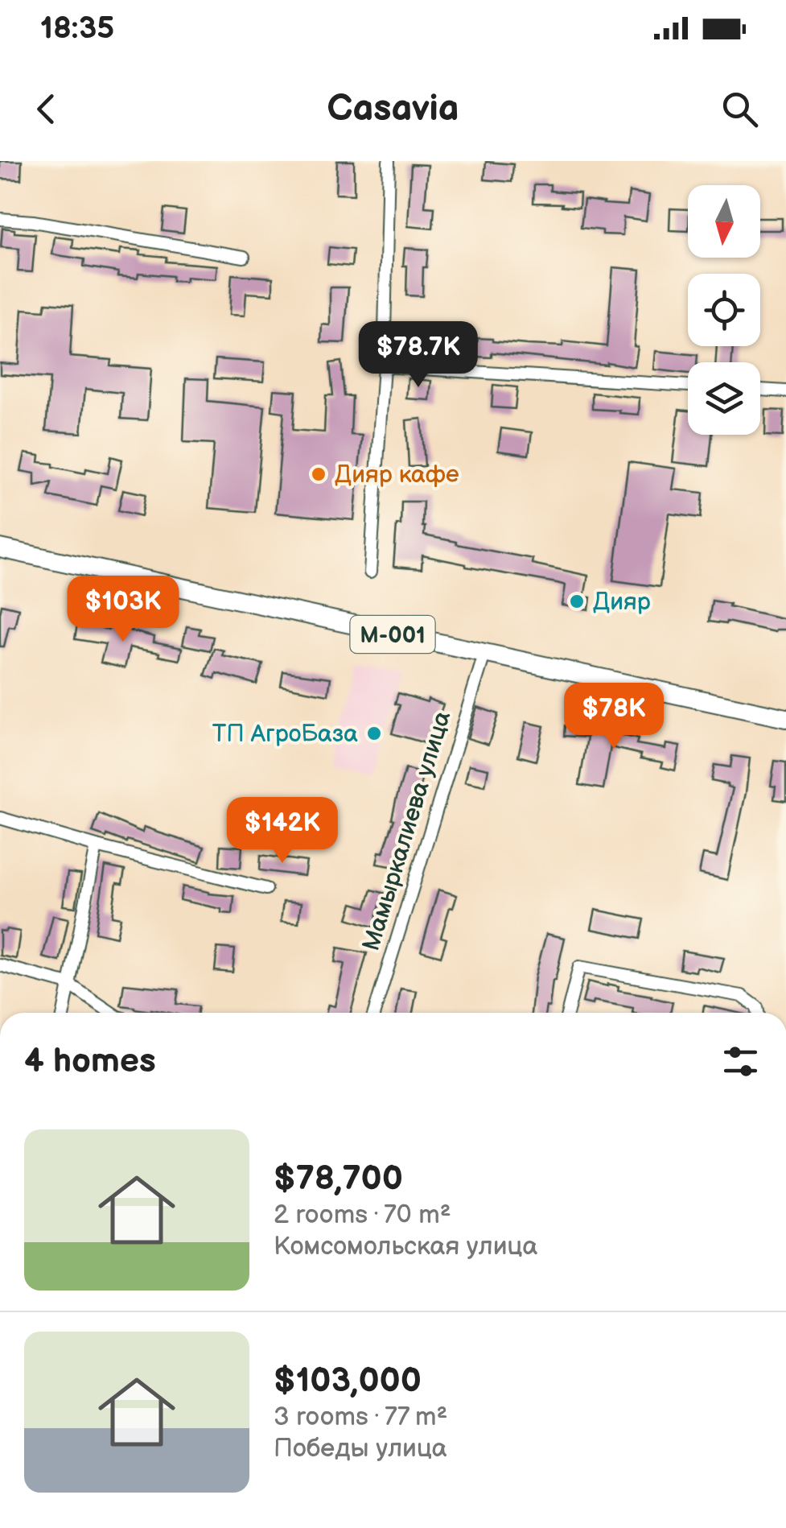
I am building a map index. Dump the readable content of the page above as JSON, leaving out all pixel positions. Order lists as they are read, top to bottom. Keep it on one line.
{"streets":{"main road":["М-001"],"street":["Мамыркалиева улица"]},"crossings":[["М-001","Мамыркалиева улица"]],"places":["Дияр кафе","Дияр","ТП АгроБаза"],"north":"bottom","page":{"status":"18:35","header":"Casavia","price":["$78.7K","$103K","$78K","$142K"],"heading":"4 homes","list":[{"name":"$78,700","note":"2 rooms · 70 m² · Комсомольская улица"},{"name":"$103,000","note":"3 rooms · 77 m² · Победы улица"}]}}
